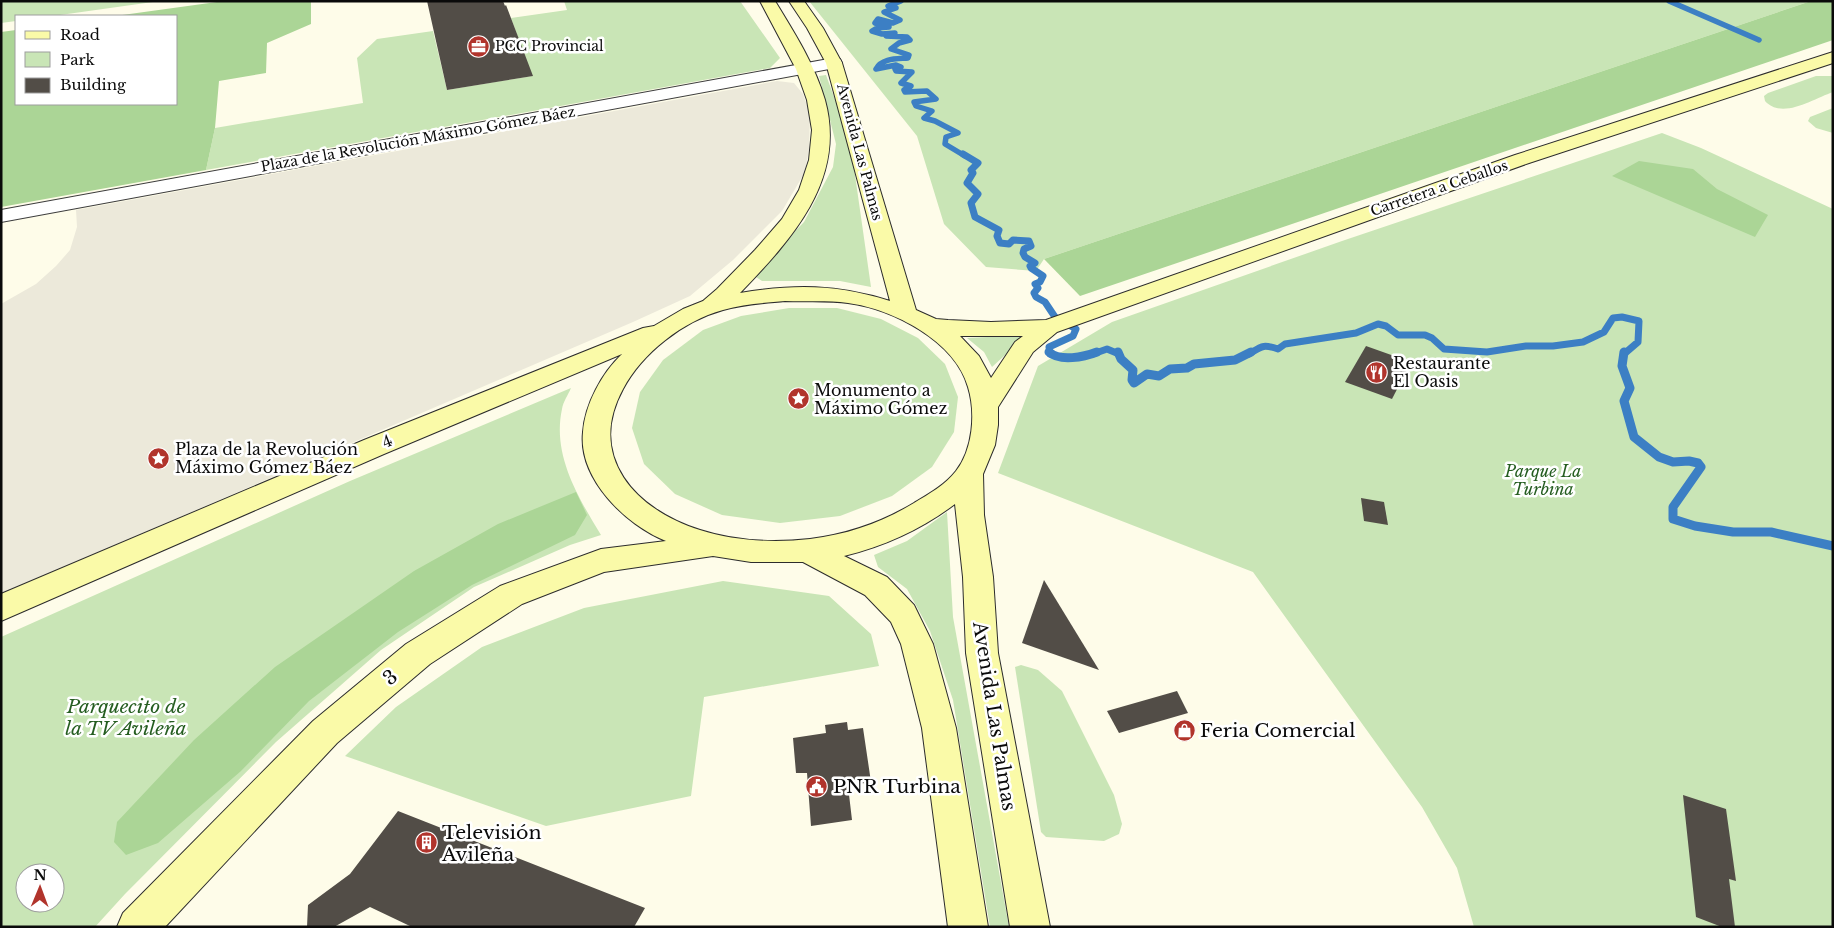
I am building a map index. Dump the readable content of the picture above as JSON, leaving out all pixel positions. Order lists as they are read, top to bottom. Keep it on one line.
{"streets":{"main road":["Avenida Las Palmas","Carretera a Ceballos","4","3"],"street":["Plaza de la Revolución Máximo Gómez Báez"]},"crossings":[["Plaza de la Revolución Máximo Gómez Báez","Avenida Las Palmas"]],"parks":["Parque La Turbina","Parquecito de la TV Avileña"],"places":{"office":["PCC Provincial"],"restaurant":["Restaurante El Oasis"],"place":["Monumento a Máximo Gómez","Plaza de la Revolución Máximo Gómez Báez"],"shop":["Feria Comercial"],"public building":["PNR Turbina"],"building":["Televisión Avileña"]},"legend":["Road","Park","Building"],"north":"top"}
